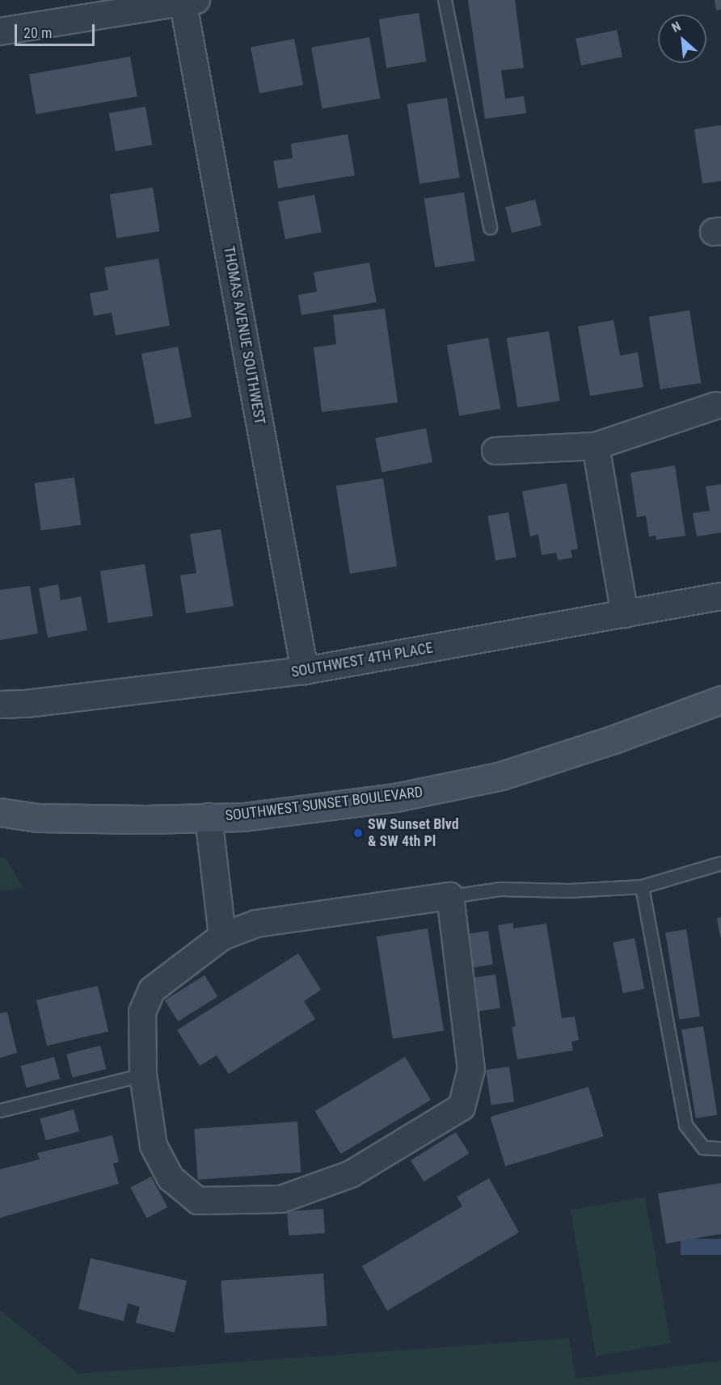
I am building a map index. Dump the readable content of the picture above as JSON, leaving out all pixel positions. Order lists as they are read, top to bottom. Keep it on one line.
{"streets":{"main road":["SOUTHWEST SUNSET BOULEVARD"],"street":["THOMAS AVENUE SOUTHWEST","SOUTHWEST 4TH PLACE"]},"crossings":[["THOMAS AVENUE SOUTHWEST","SOUTHWEST 4TH PLACE"]],"places":["SW Sunset Blvd & SW 4th Pl"],"scale_bar":"20 m","north":"top left"}
